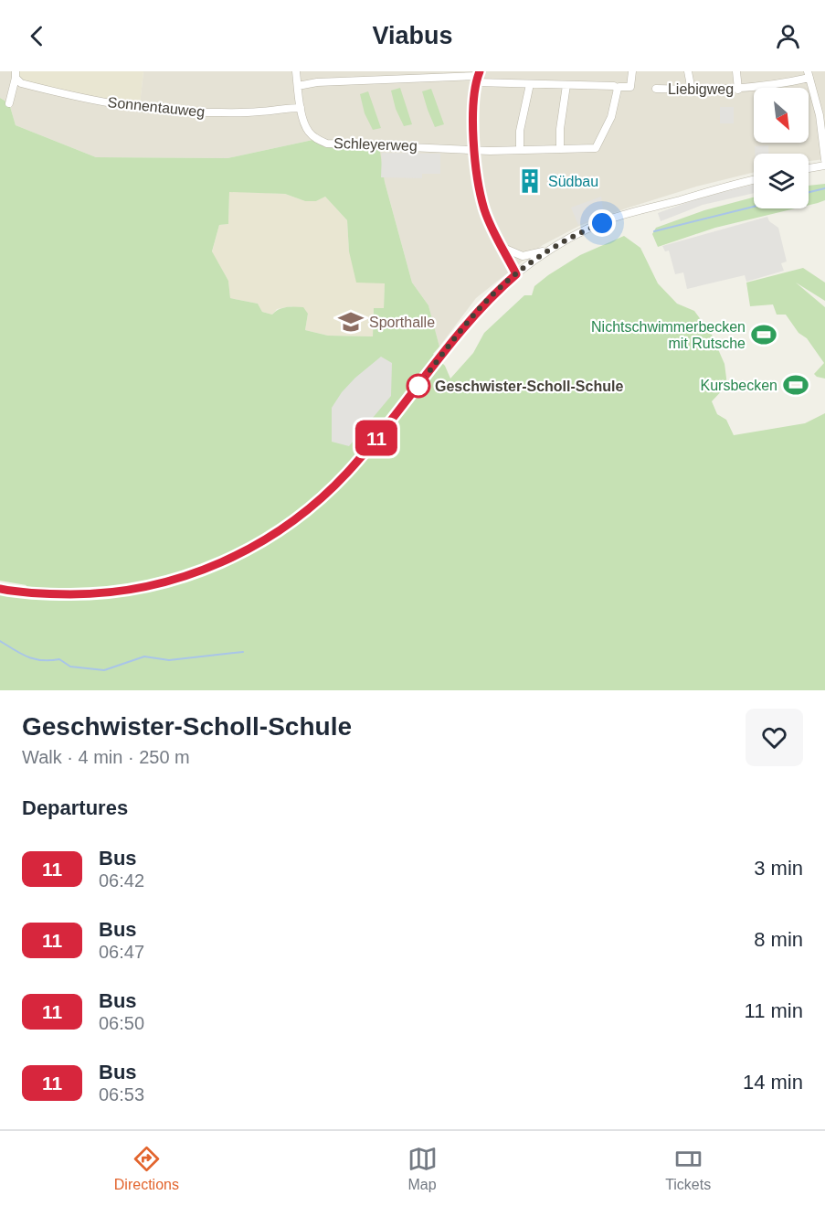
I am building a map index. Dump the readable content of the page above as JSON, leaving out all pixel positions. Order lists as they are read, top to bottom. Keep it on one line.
{"streets":{"street":["Liebigweg","Sonnentauweg","Schleyerweg"]},"crossings":[["Sonnentauweg","Schleyerweg"]],"places":{"building":["Südbau"],"school or university":["Sporthalle"],"sports":["Nichtschwimmerbecken mit Rutsche","Kursbecken"],"other":["Geschwister-Scholl-Schule"]},"lines":["bus line 11"],"north":"bottom right","page":{"header":"Viabus","on_map":"11","heading":[["Geschwister-Scholl-Schule","Walk · 4 min · 250 m"],"Departures"],"list":[{"mark":"11","name":"Bus","note":"06:42","value":"3 min"},{"mark":"11","name":"Bus","note":"06:47","value":"8 min"},{"mark":"11","name":"Bus","note":"06:50","value":"11 min"},{"mark":"11","name":"Bus","note":"06:53","value":"14 min"}],"tabs":["Directions","Map","Tickets"]}}
